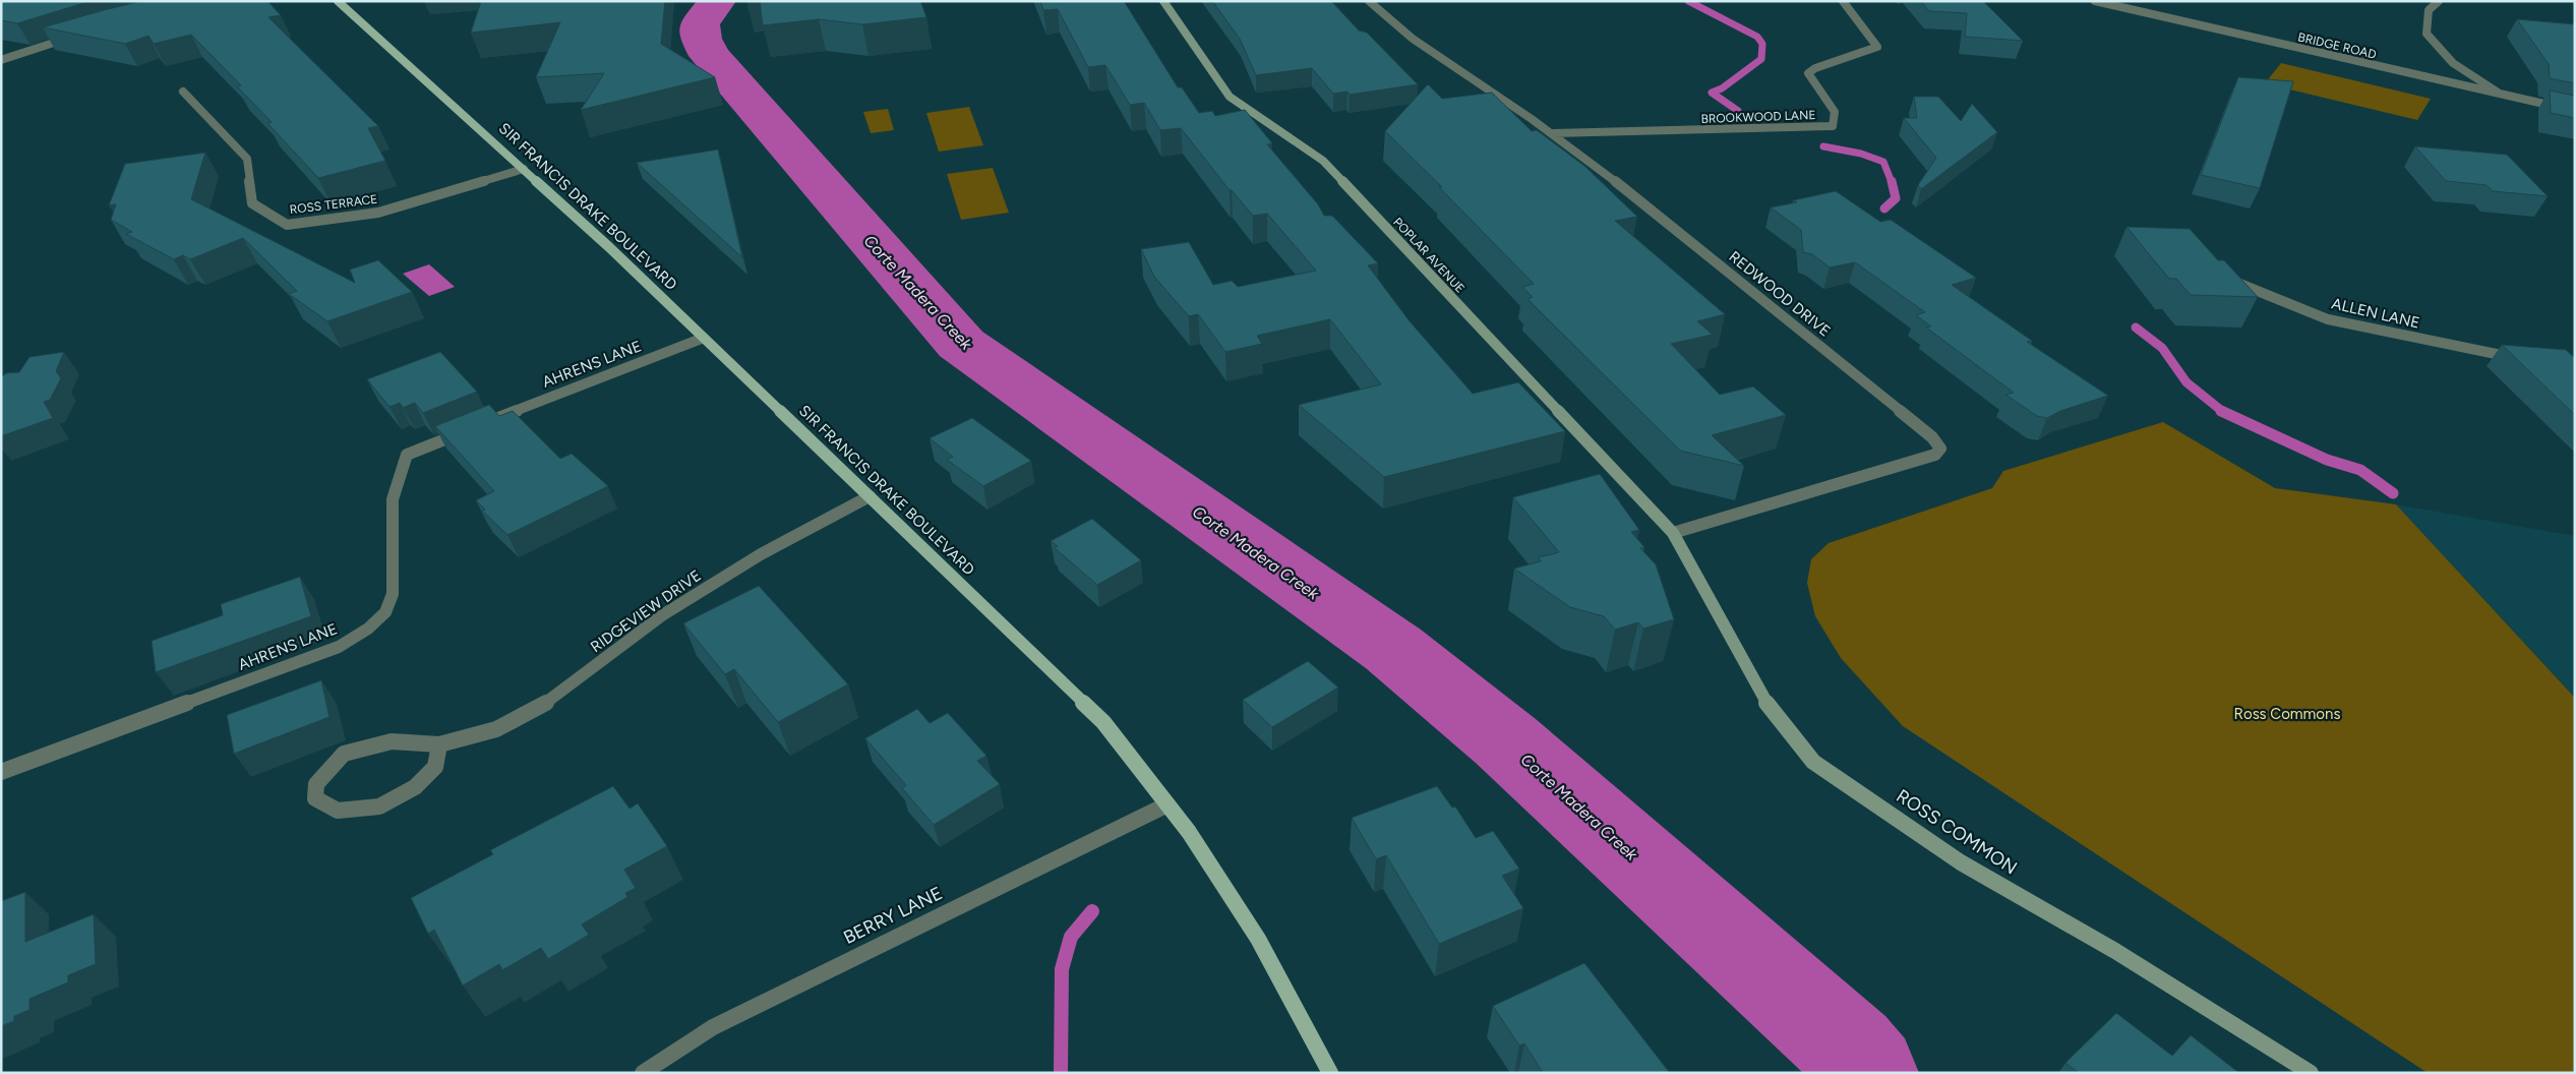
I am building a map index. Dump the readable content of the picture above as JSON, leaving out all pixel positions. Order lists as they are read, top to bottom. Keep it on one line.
{"streets":{"main road":["SIR FRANCIS DRAKE BOULEVARD"],"street":["BRIDGE ROAD","BROOKWOOD LANE","ROSS TERRACE","POPLAR AVENUE","REDWOOD DRIVE","ALLEN LANE","AHRENS LANE","RIDGEVIEW DRIVE","ROSS COMMON","BERRY LANE"]},"crossings":[["BROOKWOOD LANE","REDWOOD DRIVE"],["ROSS TERRACE","SIR FRANCIS DRAKE BOULEVARD"],["SIR FRANCIS DRAKE BOULEVARD","AHRENS LANE"],["SIR FRANCIS DRAKE BOULEVARD","RIDGEVIEW DRIVE"],["SIR FRANCIS DRAKE BOULEVARD","BERRY LANE"],["POPLAR AVENUE","REDWOOD DRIVE"],["POPLAR AVENUE","ROSS COMMON"],["REDWOOD DRIVE","ROSS COMMON"]],"water":["Corte Madera Creek"],"parks":["Ross Commons"]}
